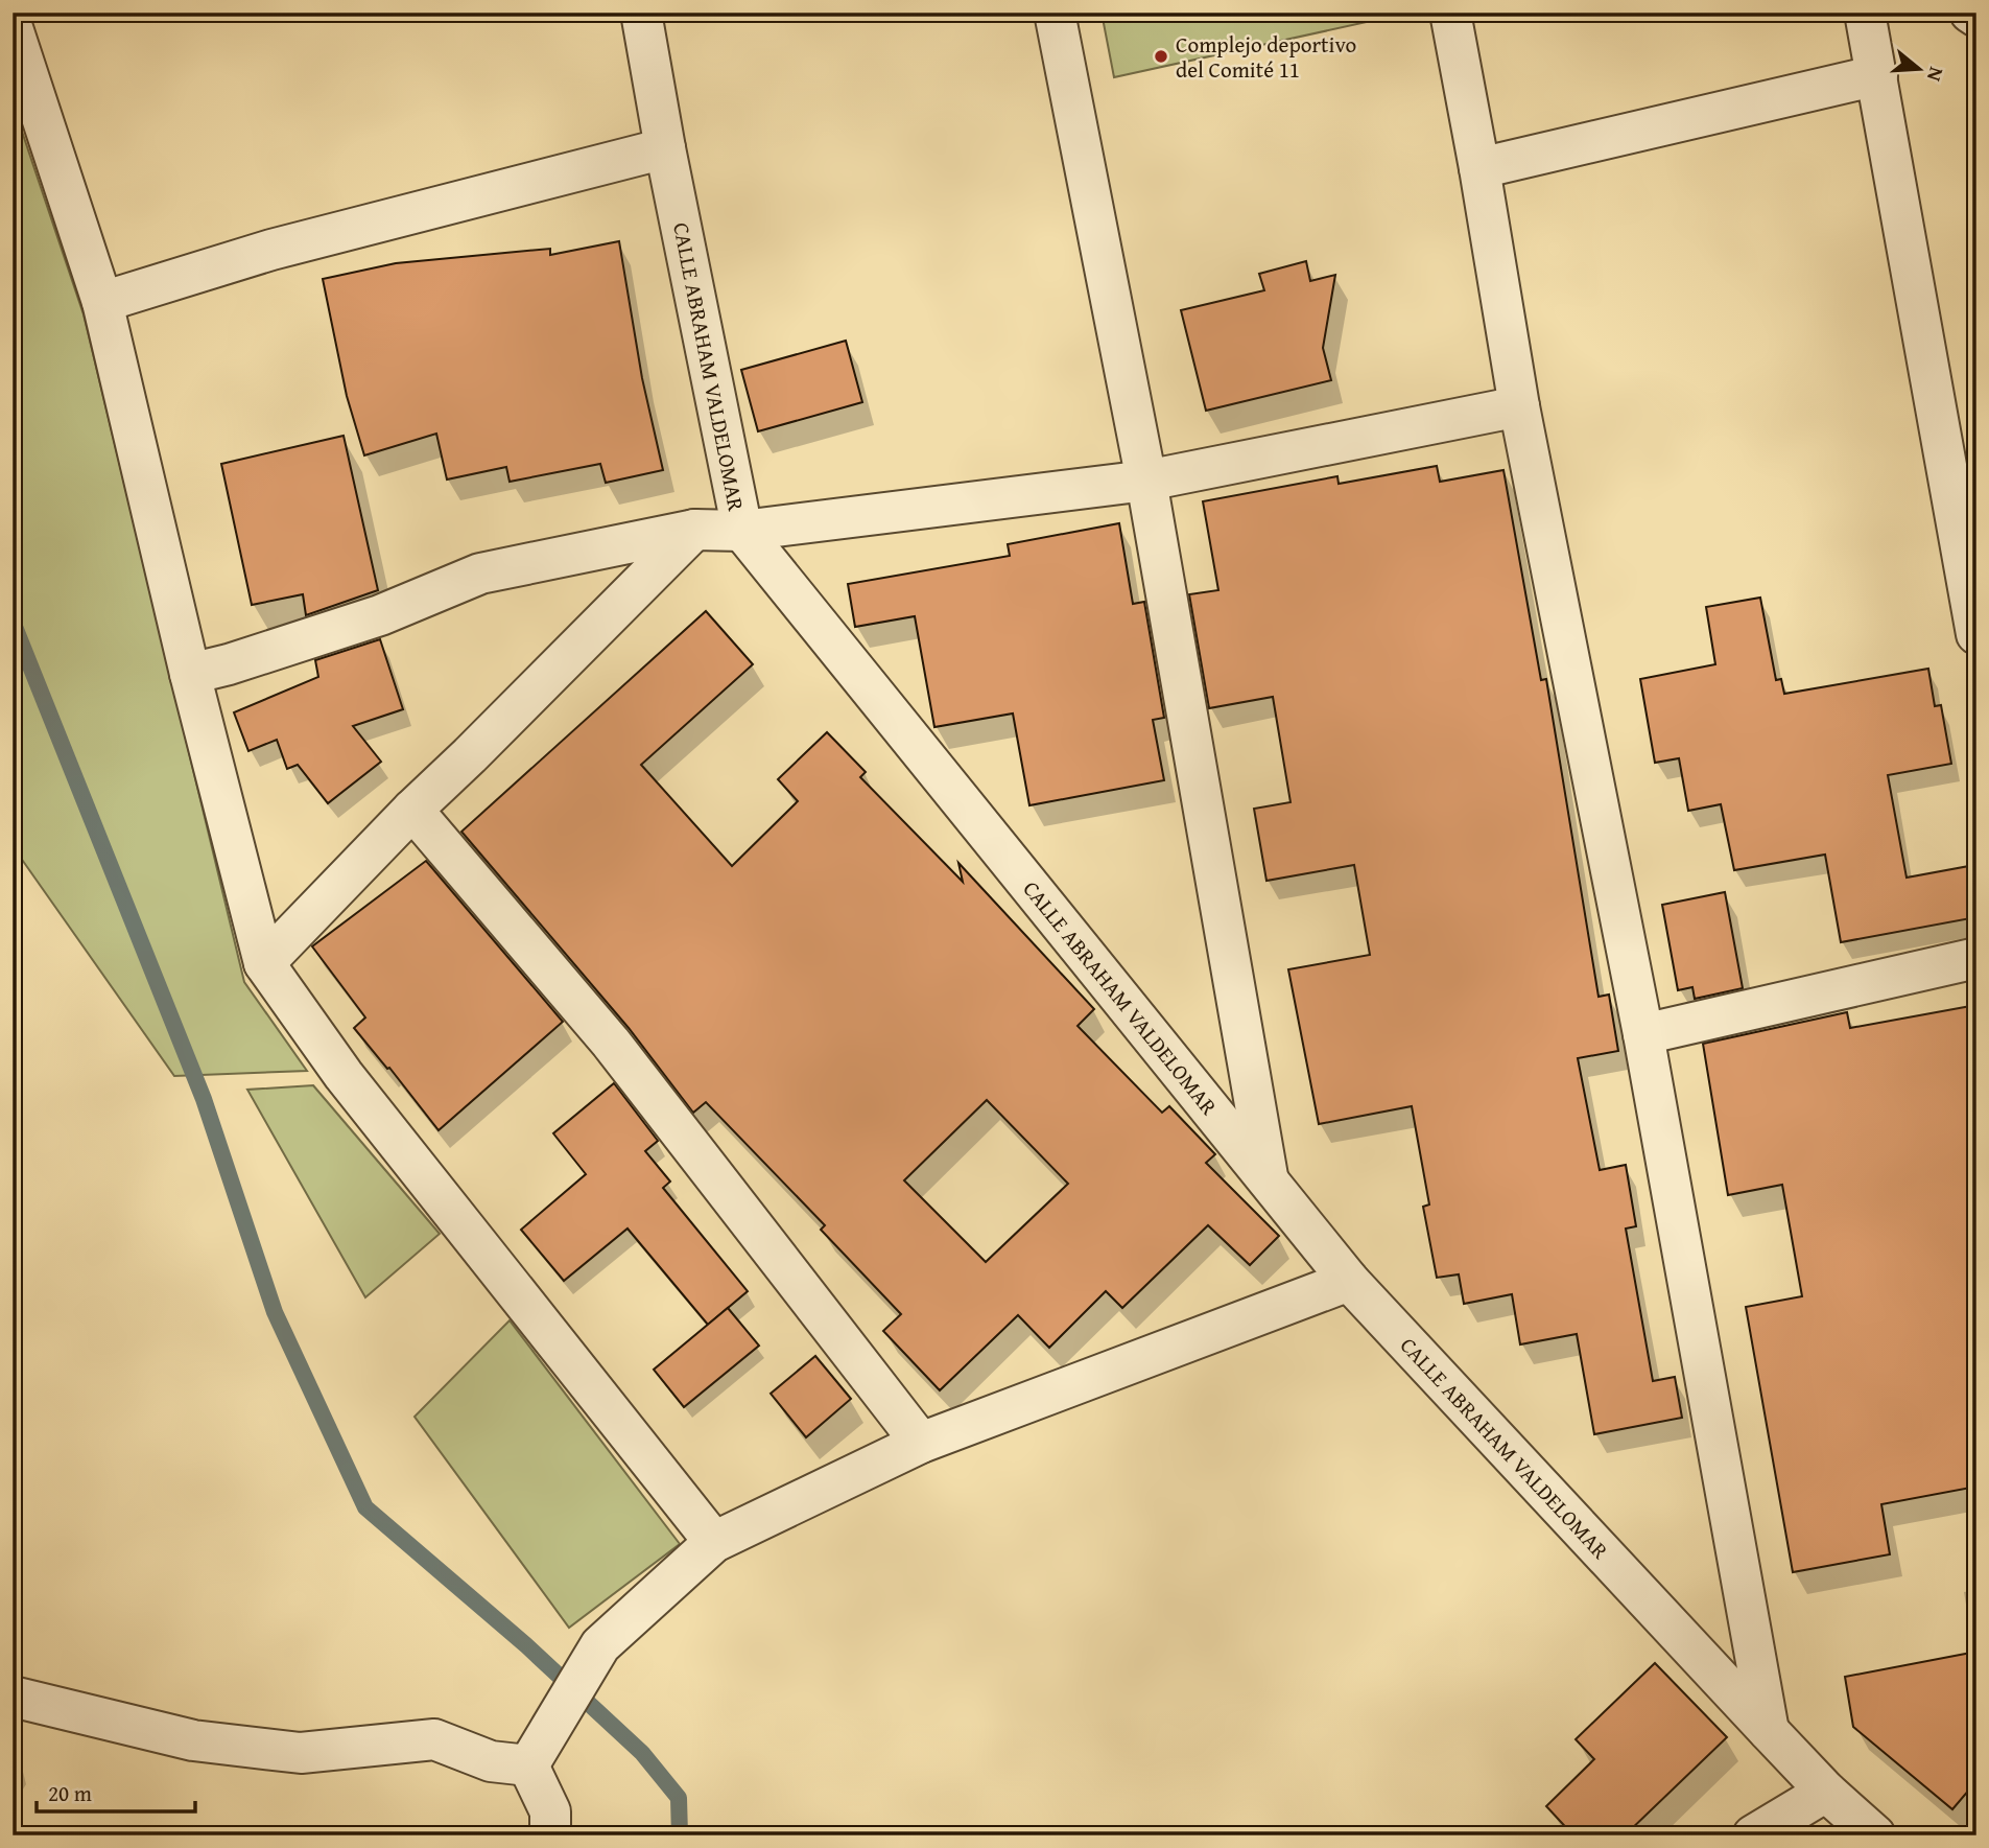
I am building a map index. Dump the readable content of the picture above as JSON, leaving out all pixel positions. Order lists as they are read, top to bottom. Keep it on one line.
{"streets":{"street":["CALLE ABRAHAM VALDELOMAR"]},"places":["Complejo deportivo del Comité 11"],"scale_bar":"20 m","north":"right"}
